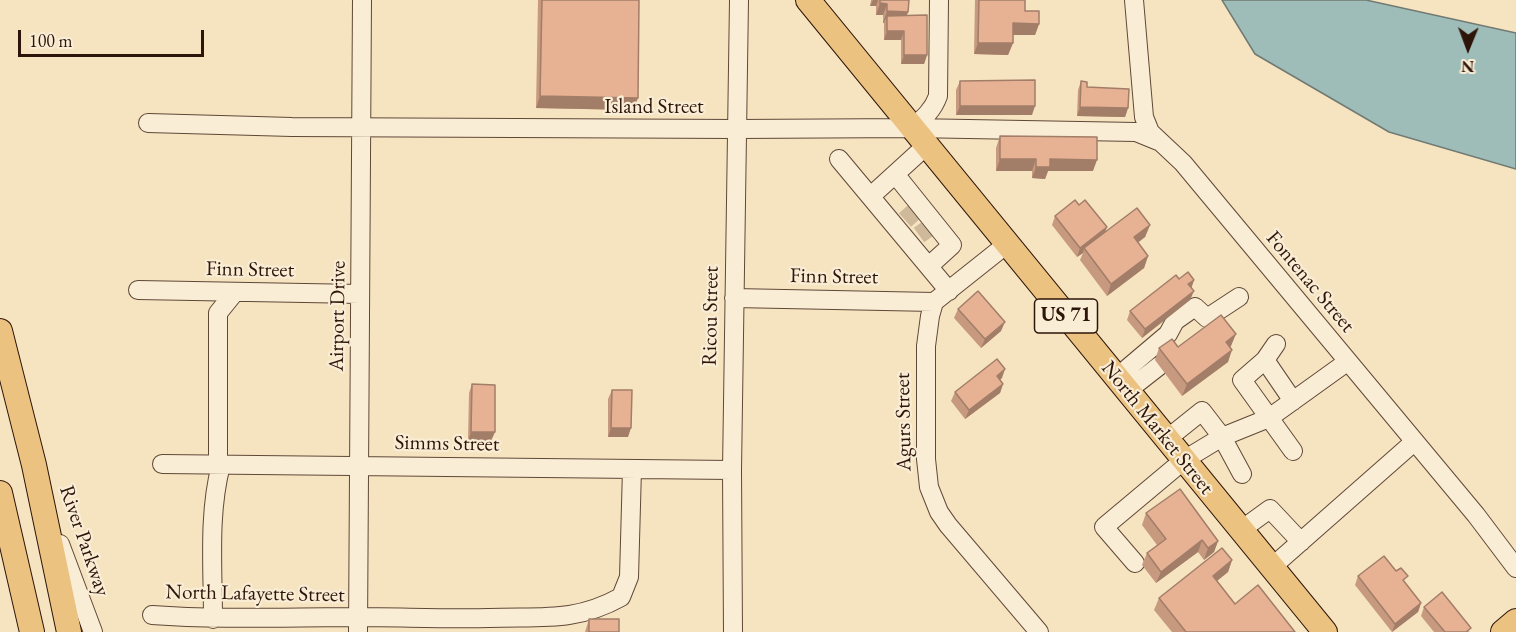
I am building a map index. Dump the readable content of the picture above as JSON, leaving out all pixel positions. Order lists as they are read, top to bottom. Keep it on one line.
{"streets":{"main road":["US 71","North Market Street"],"street":["Island Street","Finn Street","Fontenac Street","Airport Drive","Ricou Street","Agurs Street","Simms Street","River Parkway","North Lafayette Street"]},"crossings":[["Island Street","Fontenac Street"],["Island Street","Airport Drive"],["Island Street","Ricou Street"],["Island Street","North Market Street"],["Finn Street","Airport Drive"],["Finn Street","Ricou Street"],["Finn Street","Agurs Street"],["Airport Drive","Simms Street"],["Airport Drive","North Lafayette Street"],["Ricou Street","Simms Street"],["Simms Street","North Lafayette Street"]],"scale_bar":"100 m","north":"bottom"}
